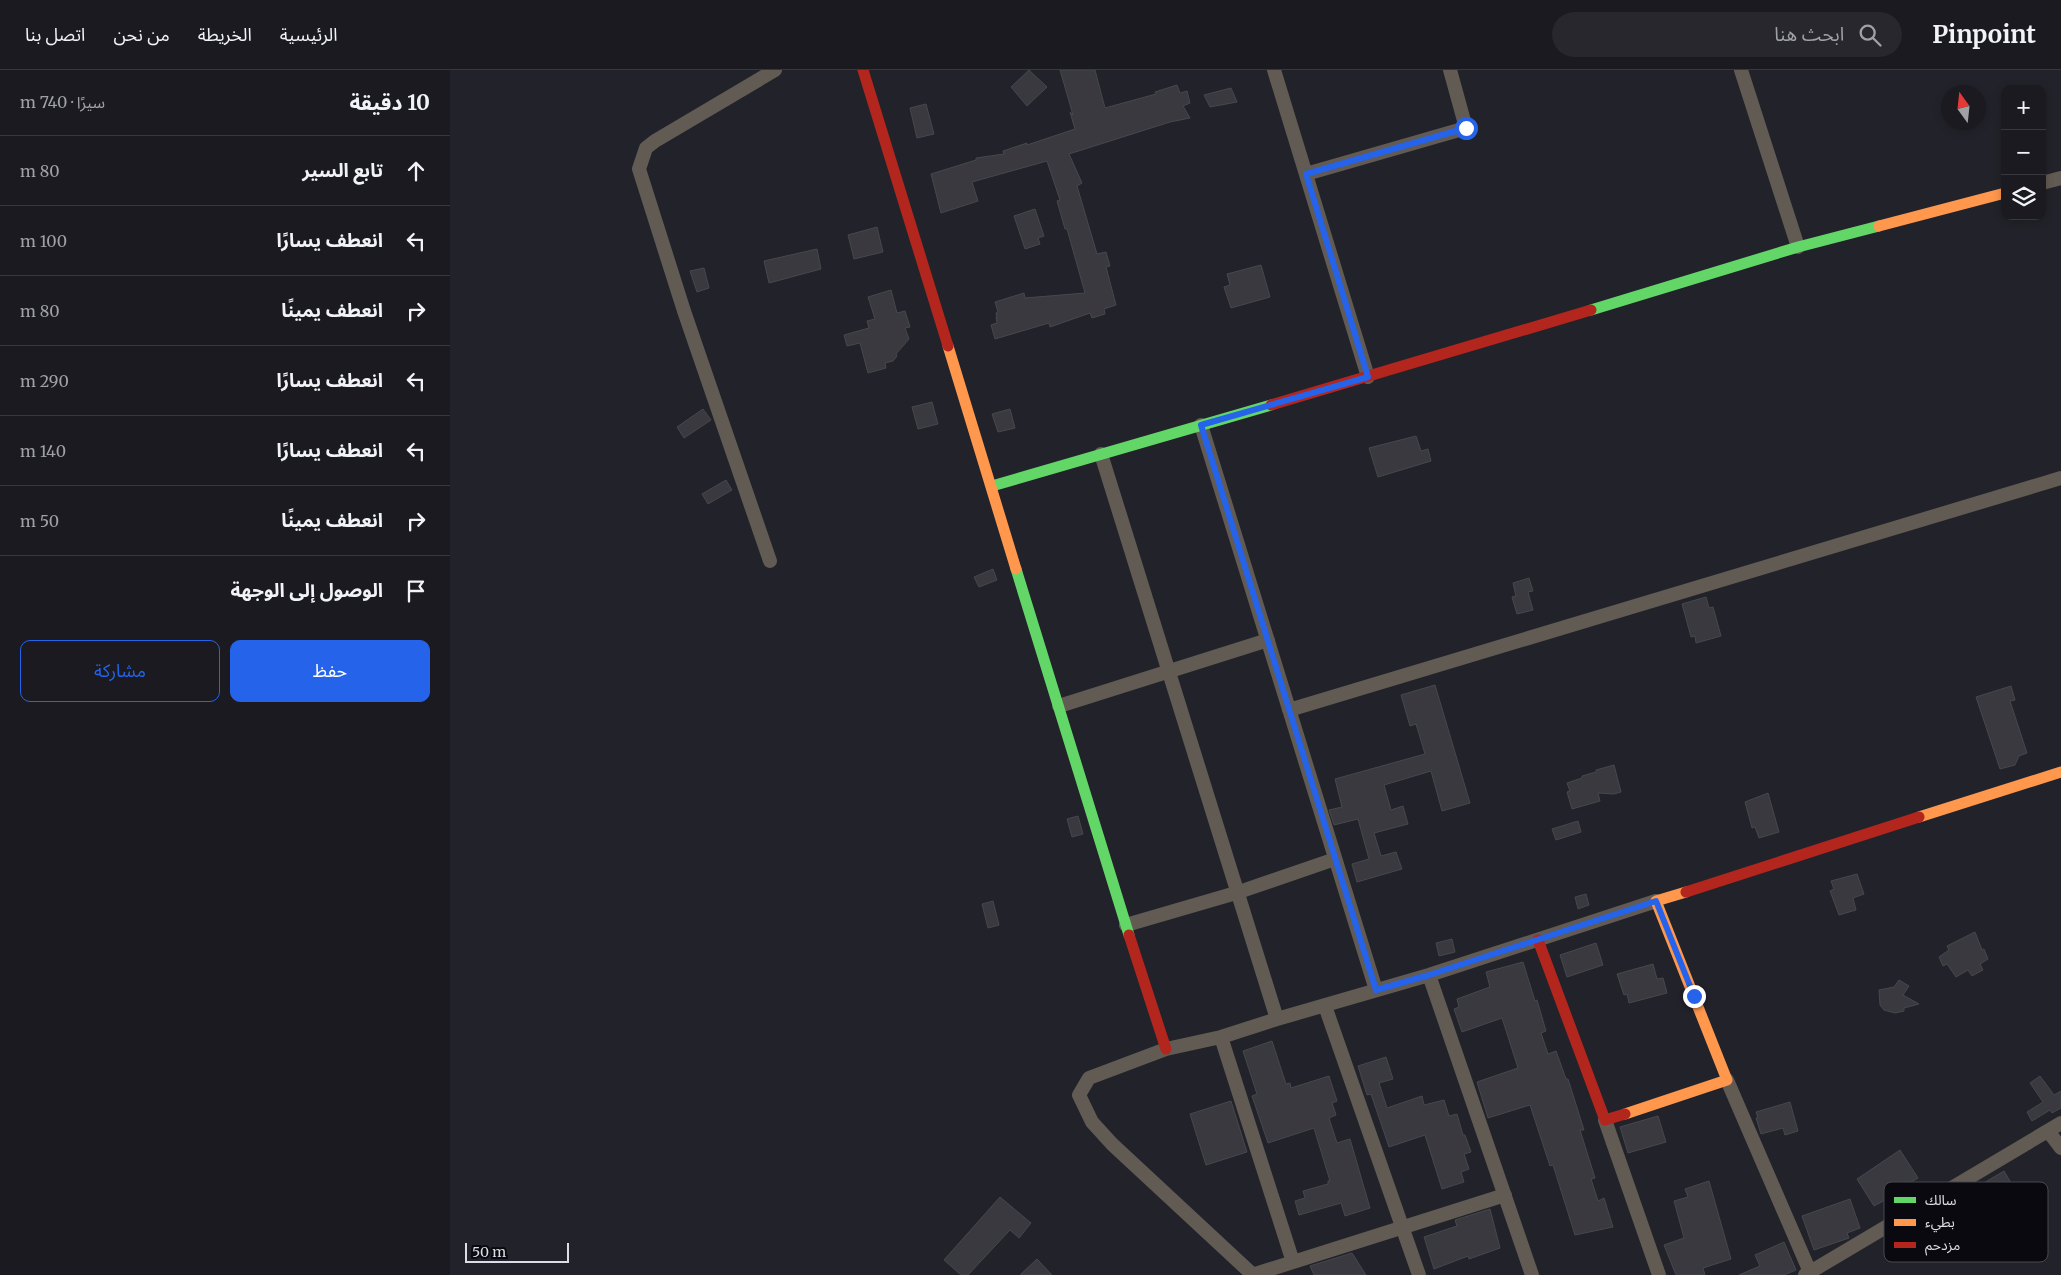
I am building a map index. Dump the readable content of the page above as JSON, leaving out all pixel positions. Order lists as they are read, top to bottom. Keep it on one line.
{"legend":["سالك","بطيء","مزدحم"],"scale_bar":"50 m","north":"top","page":{"header":"Pinpoint","search":"ابحث هنا","nav":["الرئيسية","الخريطة","من نحن","اتصل بنا"],"heading":["10 دقيقة","سيرًا · 740 m"],"map_buttons":["+","−"],"list":[["تابع السير","80 m"],["انعطف يسارًا","100 m"],["انعطف يمينًا","80 m"],["انعطف يسارًا","290 m"],["انعطف يسارًا","140 m"],["انعطف يمينًا","50 m"],"الوصول إلى الوجهة"],"buttons":["حفظ","مشاركة"],"scale":"50 m"}}
